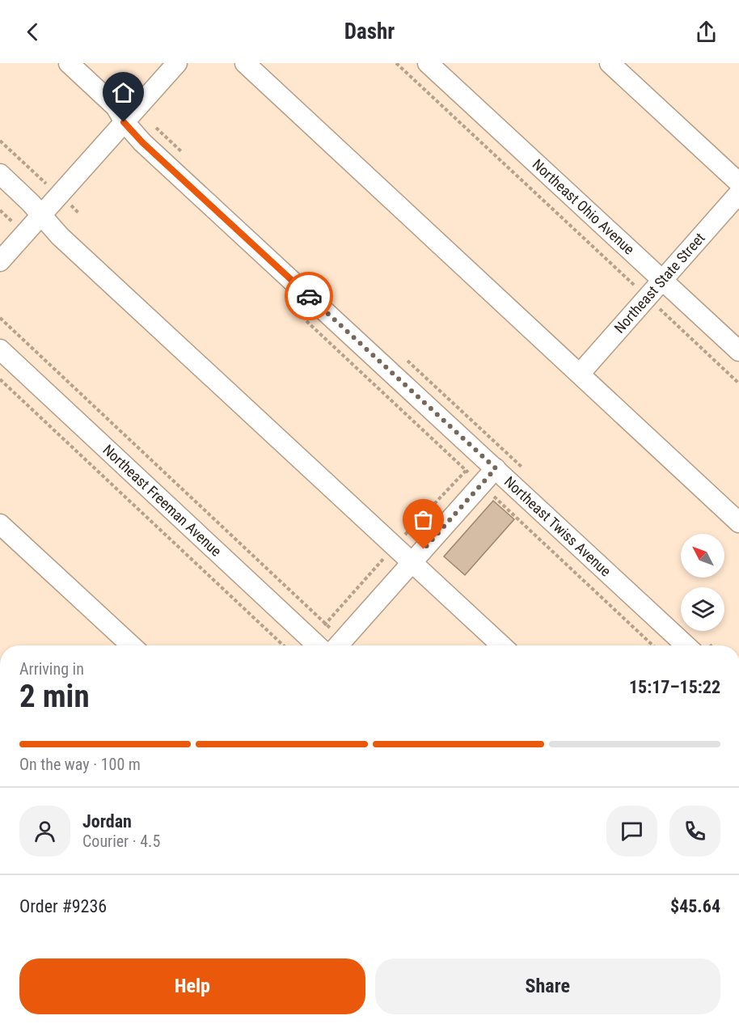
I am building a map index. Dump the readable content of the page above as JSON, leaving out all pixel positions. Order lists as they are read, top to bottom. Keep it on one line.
{"streets":{"street":["Northeast Ohio Avenue","Northeast State Street","Northeast Freeman Avenue","Northeast Twiss Avenue"]},"crossings":[["Northeast Ohio Avenue","Northeast State Street"]],"north":"top left","page":{"header":"Dashr","heading":["2 min","Arriving in","15:17–15:22"],"panel":["Jordan","Courier · 4.5","Order #9236","$45.64"],"bar":"On the way · 100 m","buttons":["Help","Share"]}}
